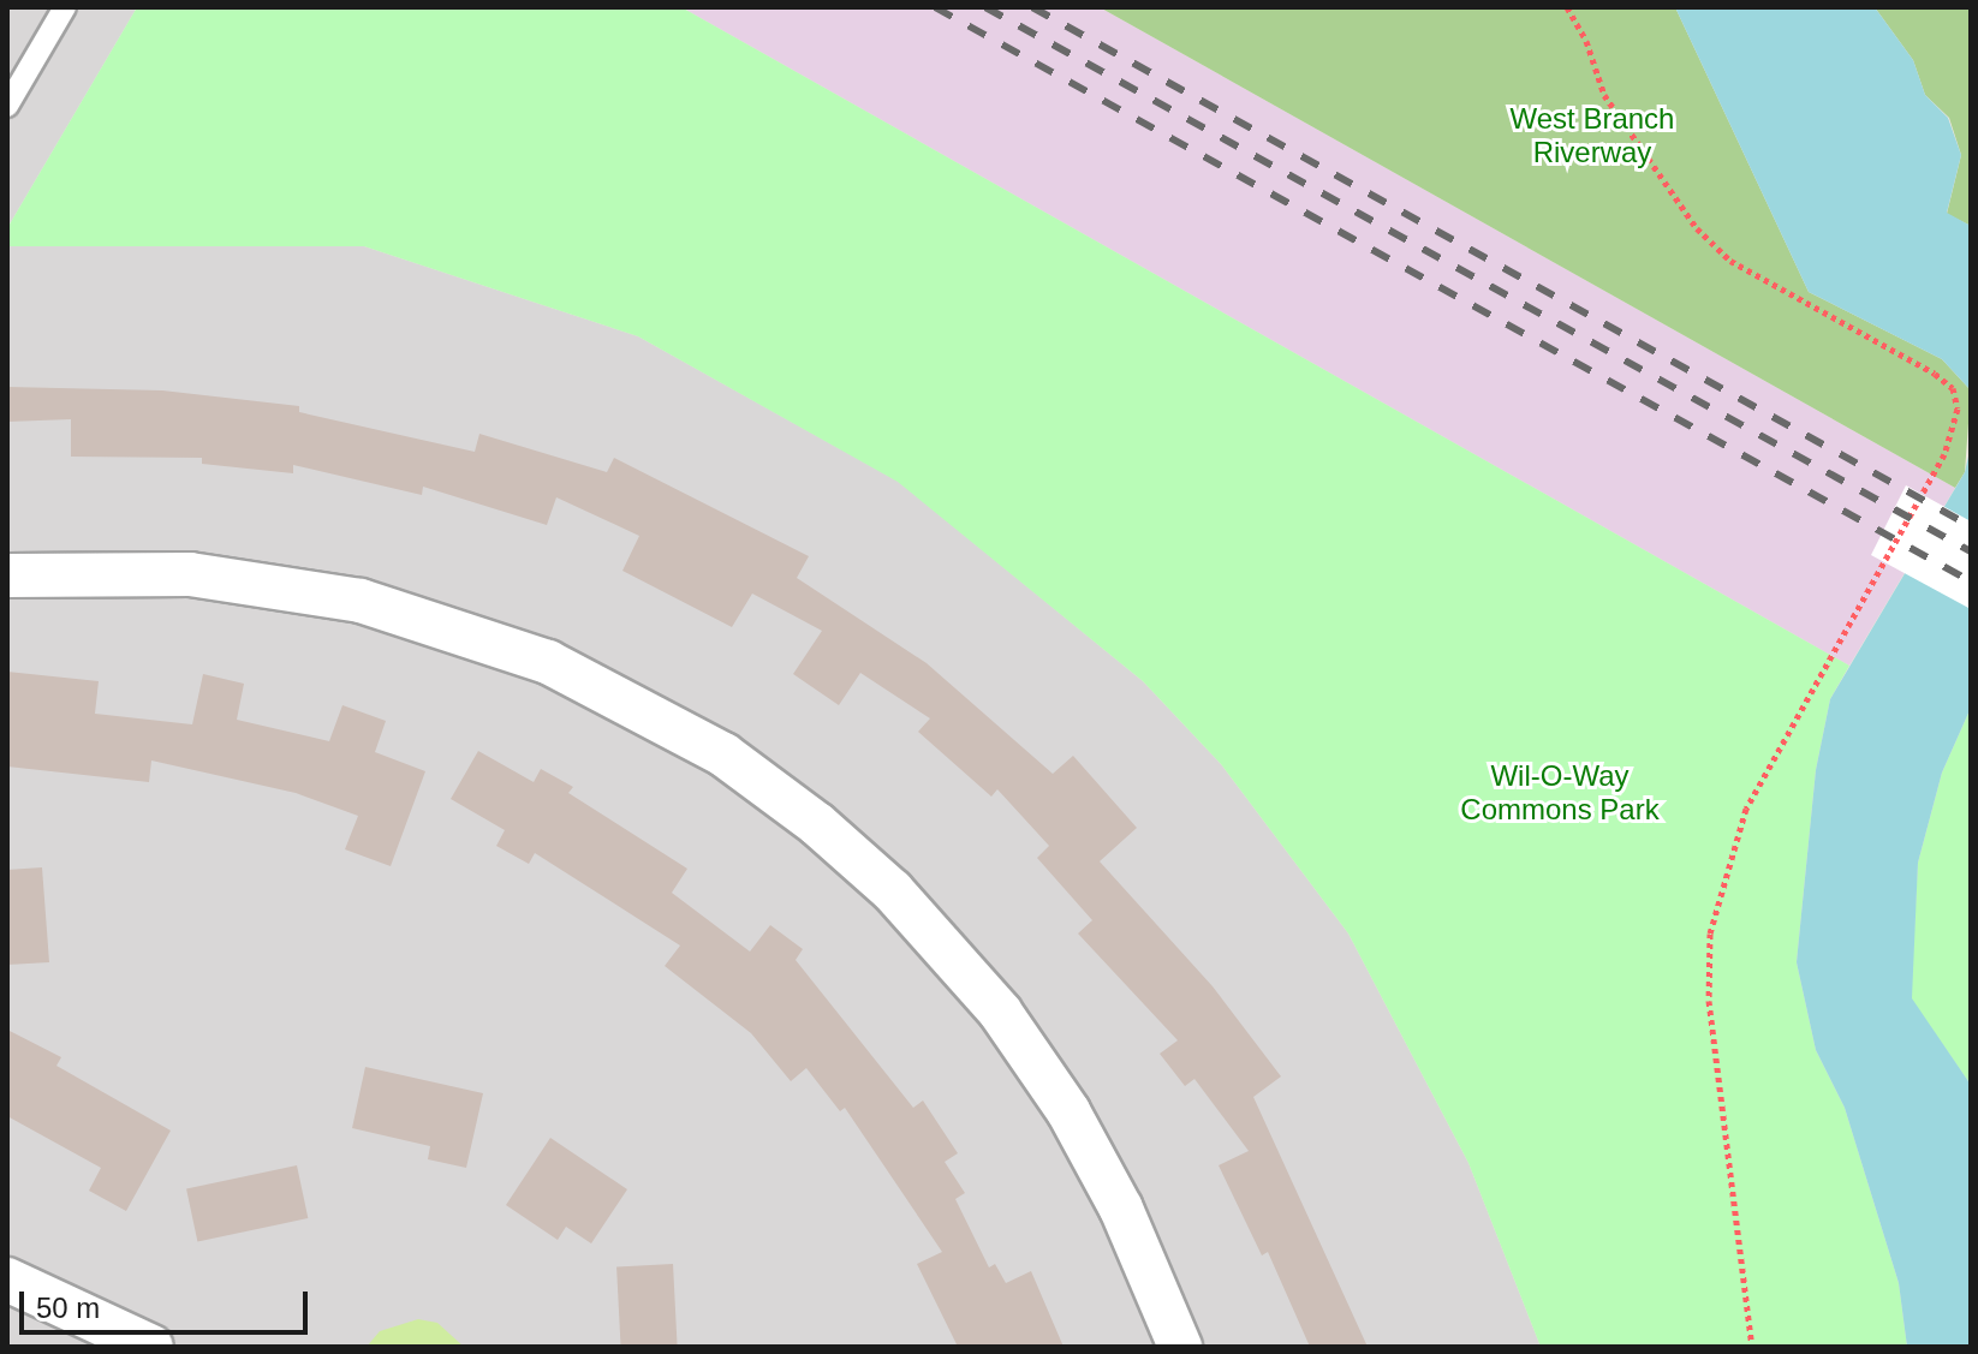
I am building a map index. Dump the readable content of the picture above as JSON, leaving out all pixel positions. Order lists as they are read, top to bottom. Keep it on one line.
{"parks":["West Branch Riverway","Wil-O-Way Commons Park"],"scale_bar":"50 m"}
